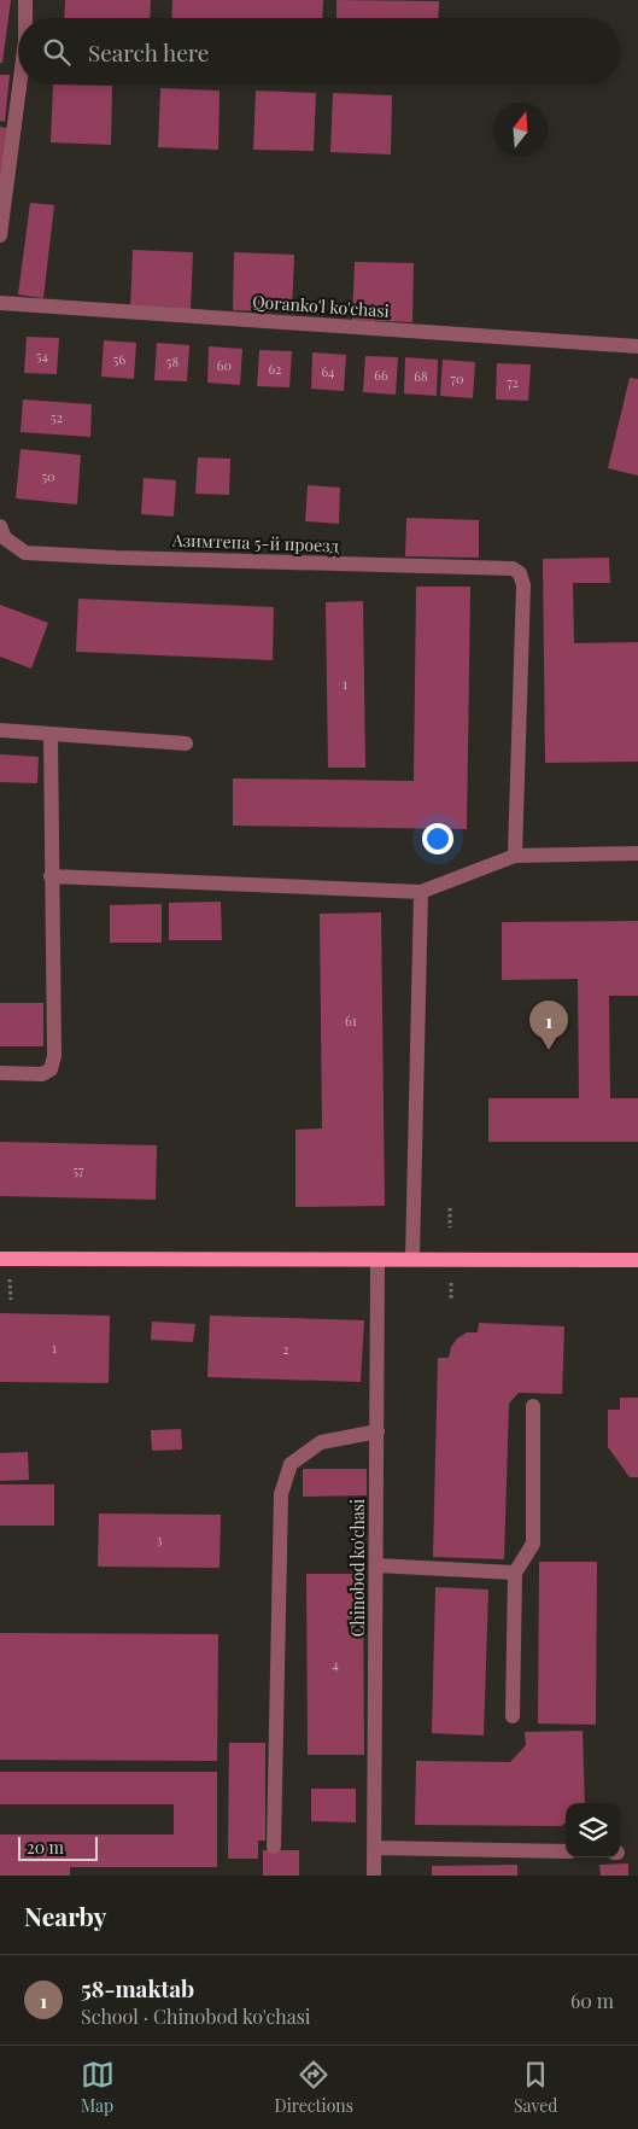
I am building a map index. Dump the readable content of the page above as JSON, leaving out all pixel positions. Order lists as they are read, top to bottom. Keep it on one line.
{"streets":{"street":["Qoranko'l ko'chasi","Азимтепа 5-й проезд","Chinobod ko'chasi"]},"house_numbers":["54","56","58","60","62","64","66","68","70","72","52","50","1","61","57","1","2","3","4"],"scale_bar":"20 m","north":"top","page":{"search":"Search here","pins":"1","scale":"20 m","heading":"Nearby","list":[{"mark":"1","name":"58-maktab","note":"School · Chinobod ko'chasi","value":"60 m"}],"nav":["Map","Directions","Saved"]}}
